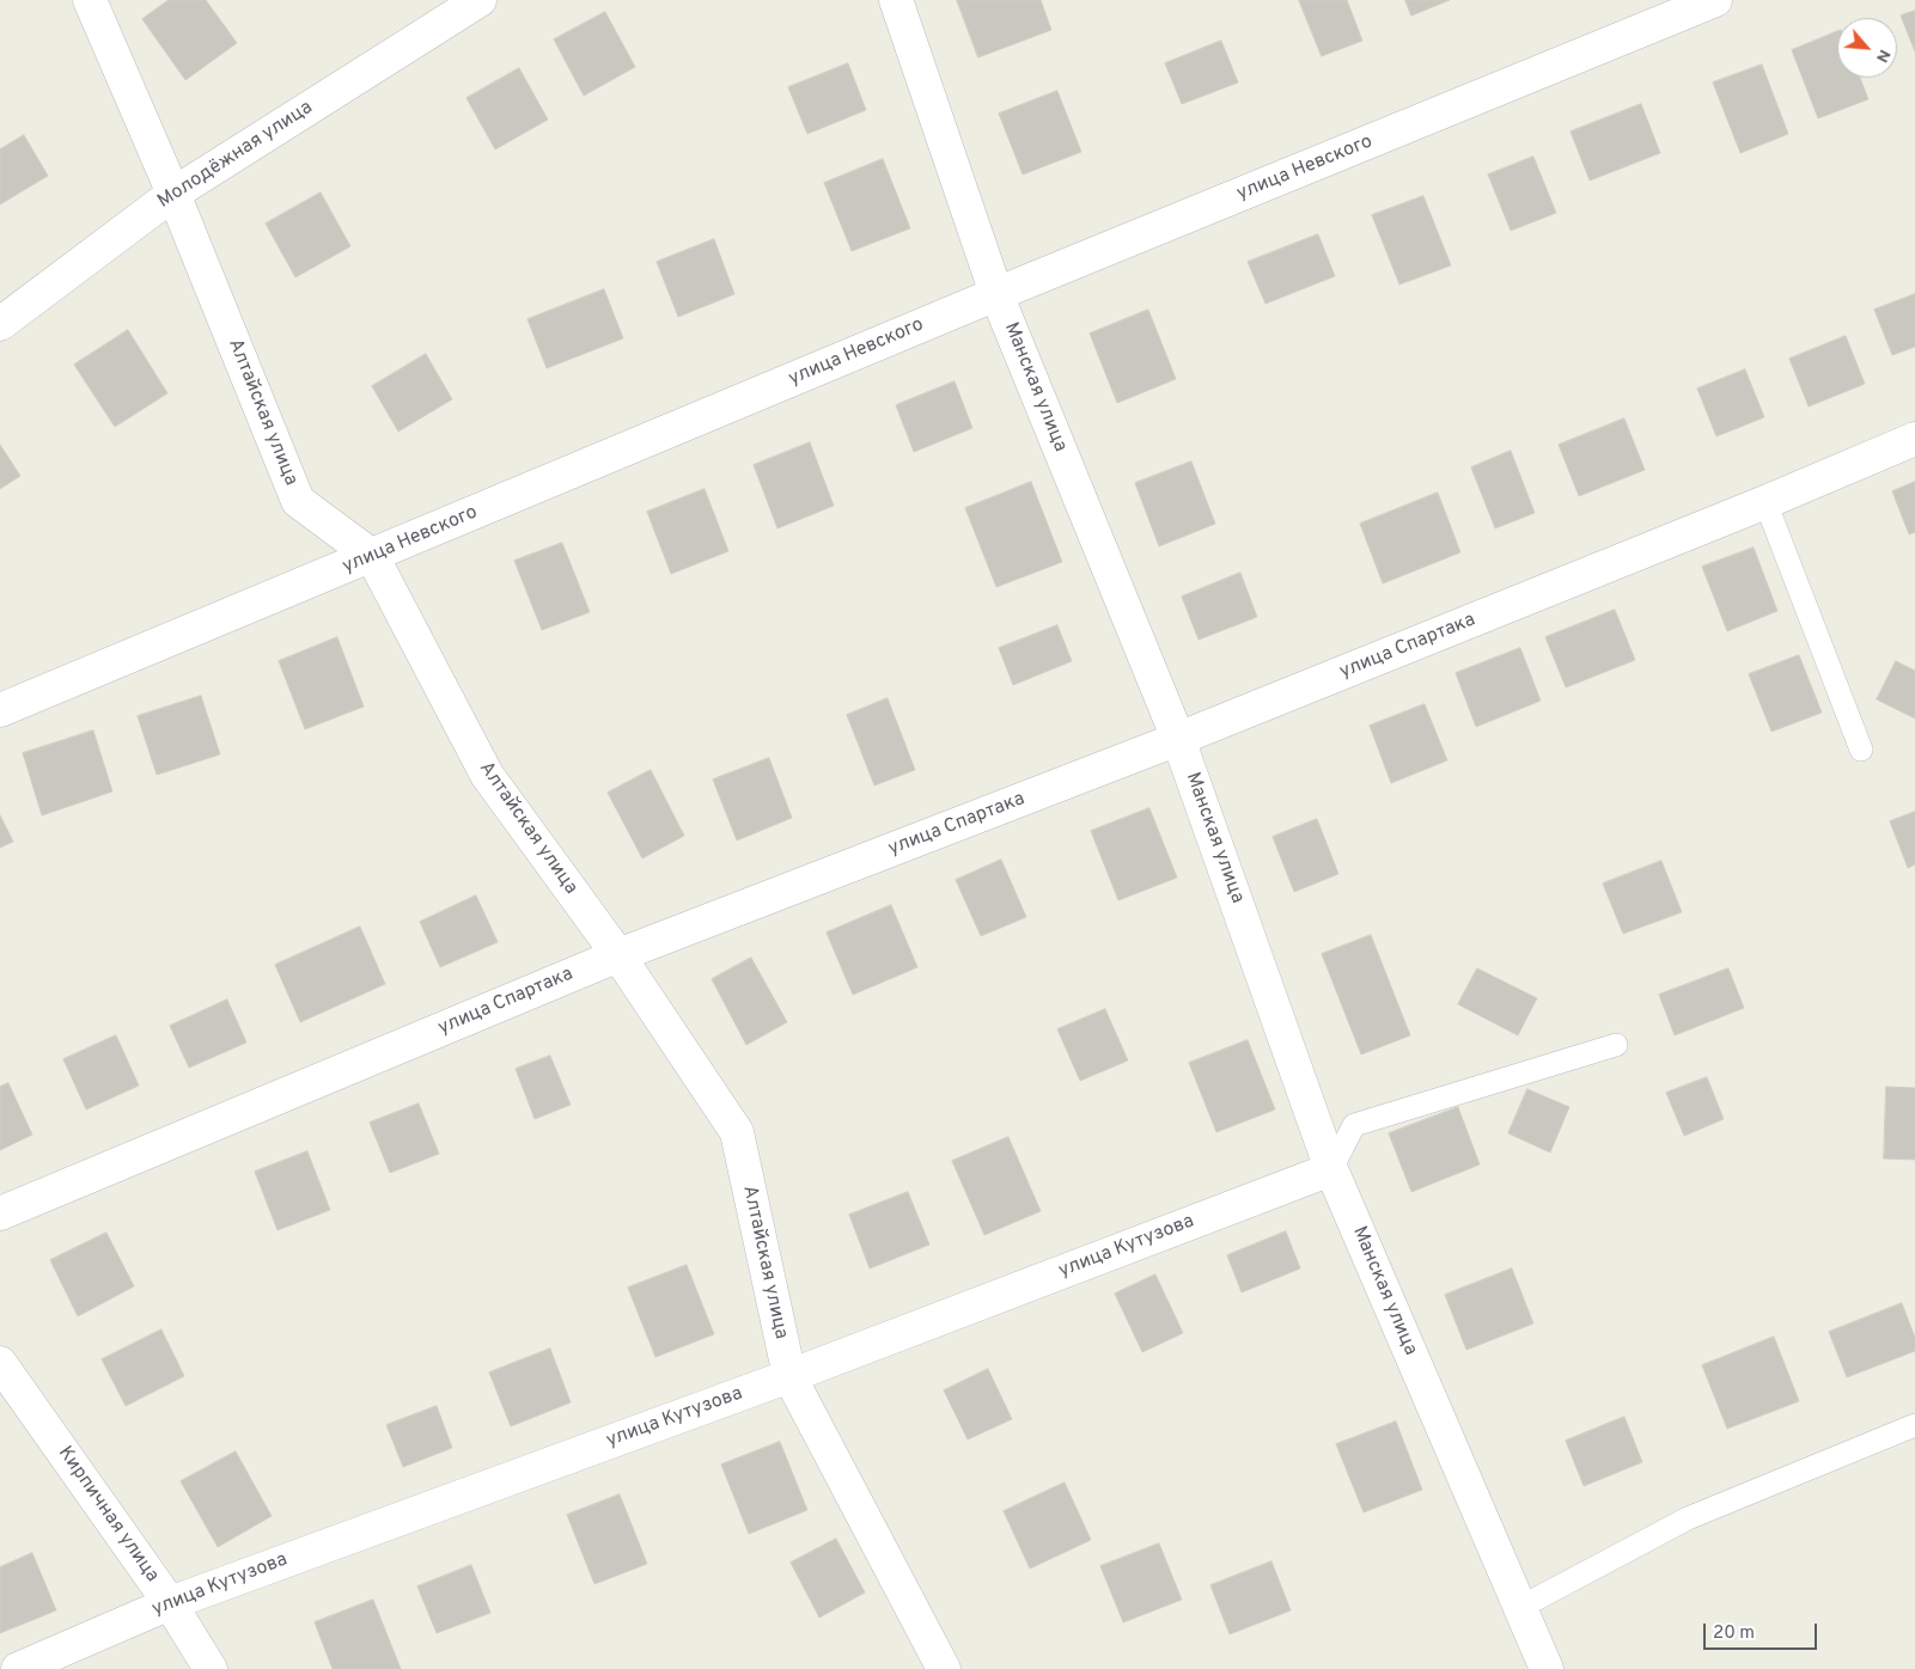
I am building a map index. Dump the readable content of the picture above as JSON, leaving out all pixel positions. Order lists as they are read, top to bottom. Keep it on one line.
{"streets":{"street":["Молодёжная улица","улица Невского","Манская улица","Алтайская улица","улица Спартака","улица Кутузова","Кирпичная улица"]},"crossings":[["Молодёжная улица","Алтайская улица"],["улица Невского","Манская улица"],["улица Невского","Алтайская улица"],["Манская улица","улица Спартака"],["Манская улица","улица Кутузова"],["Алтайская улица","улица Спартака"],["Алтайская улица","улица Кутузова"],["улица Кутузова","Кирпичная улица"]],"scale_bar":"20 m","north":"bottom right"}
